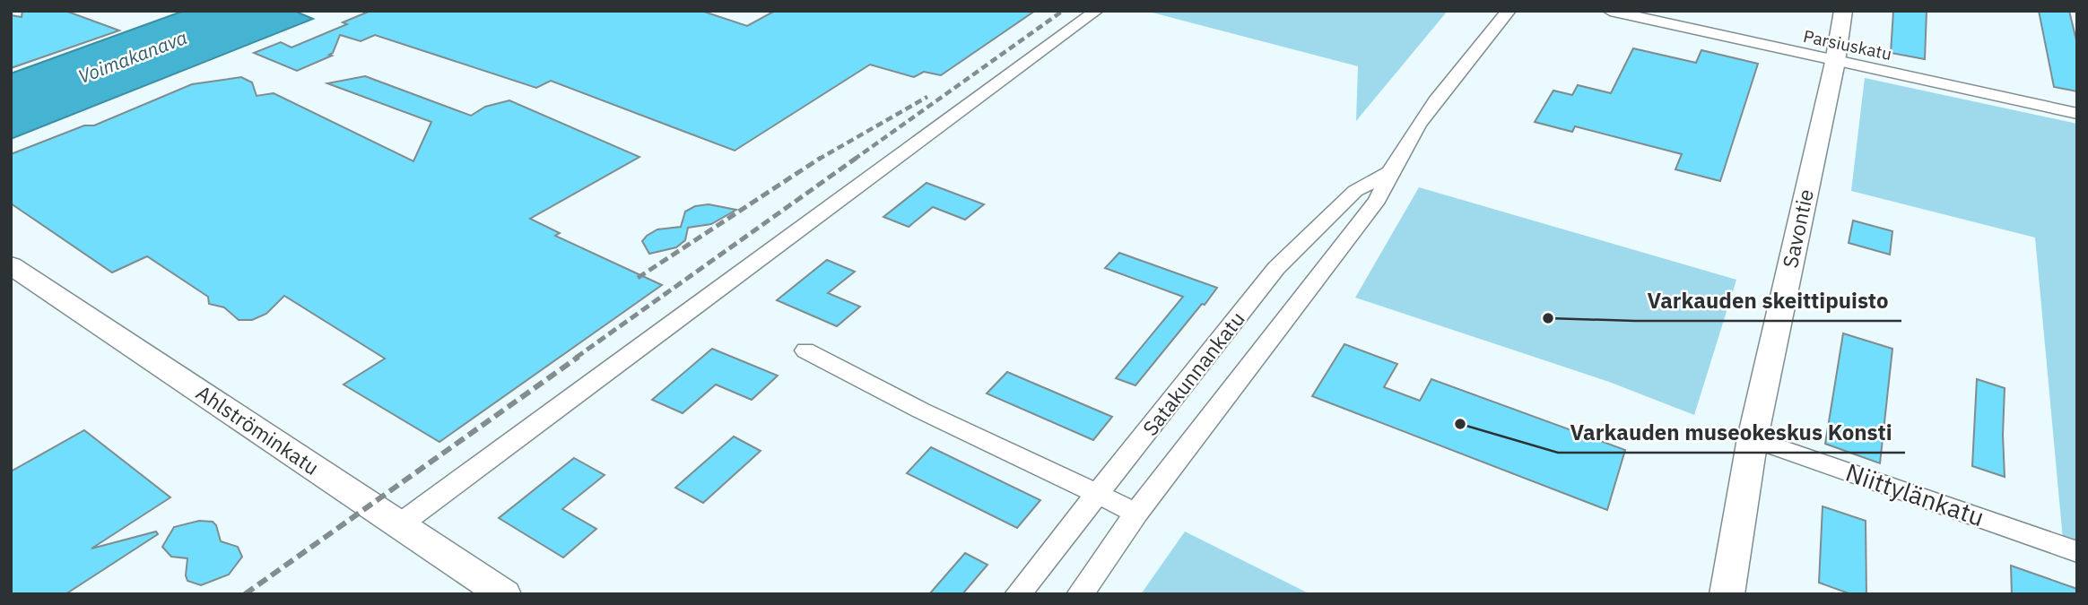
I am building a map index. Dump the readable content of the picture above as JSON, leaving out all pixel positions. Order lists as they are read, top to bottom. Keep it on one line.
{"streets":{"street":["Parsiuskatu","Savontie","Satakunnankatu","Ahlströminkatu","Niittylänkatu"]},"crossings":[["Parsiuskatu","Savontie"],["Savontie","Niittylänkatu"]],"water":["Voimakanava"],"places":["Varkauden skeittipuisto","Varkauden museokeskus Konsti"]}
